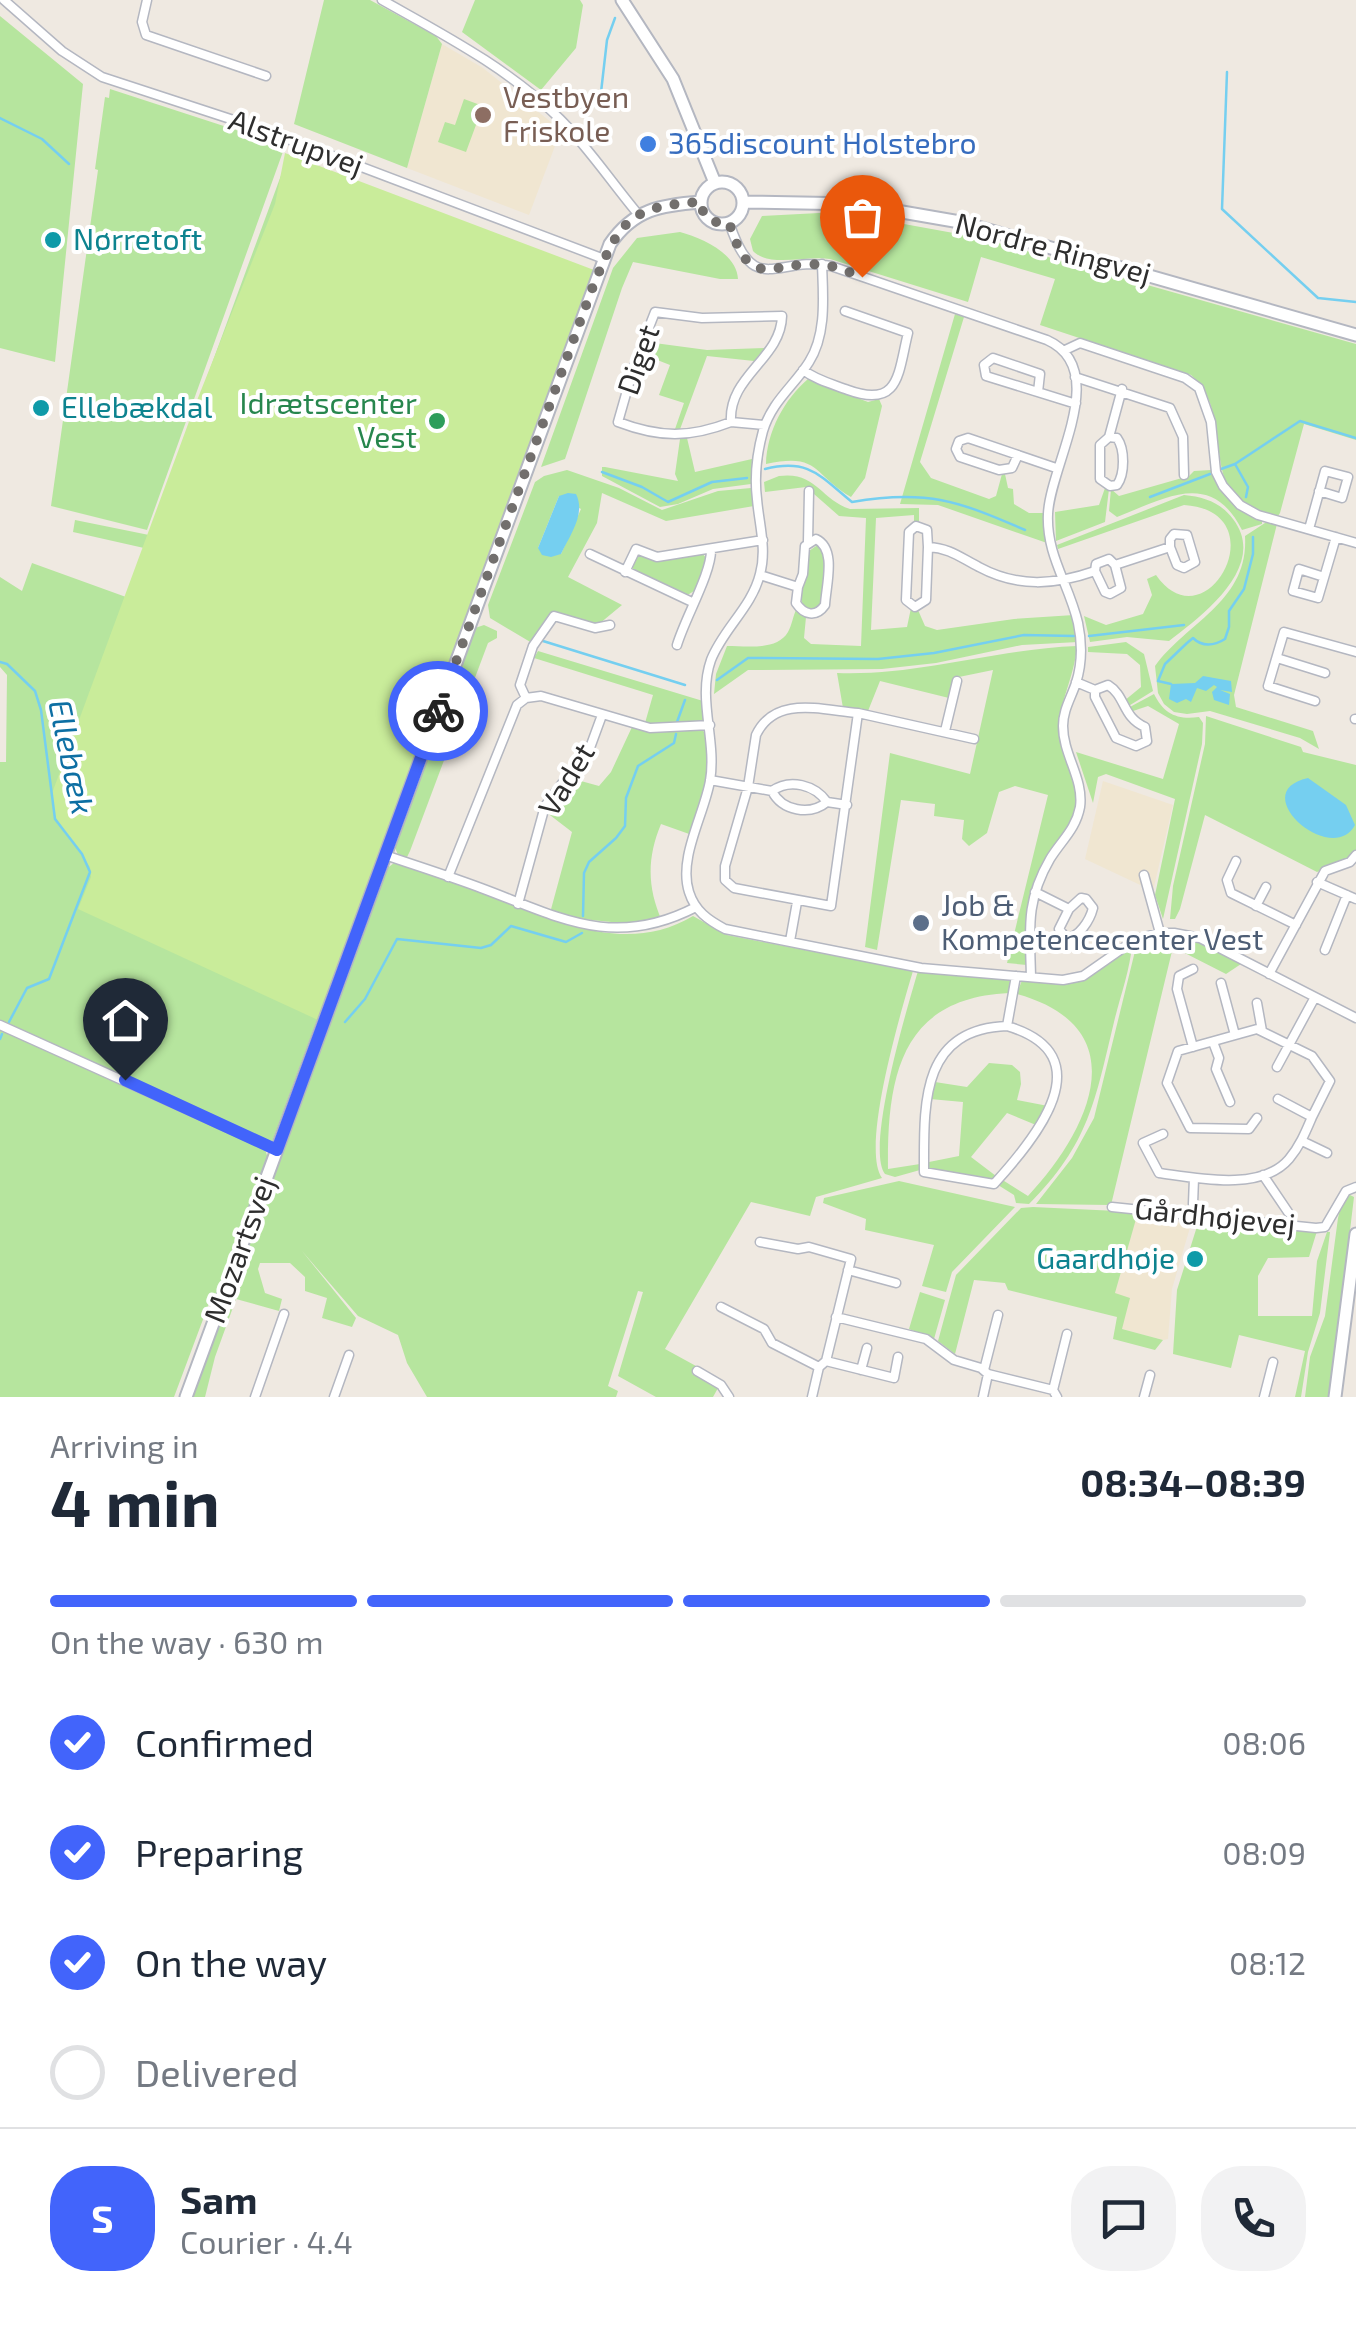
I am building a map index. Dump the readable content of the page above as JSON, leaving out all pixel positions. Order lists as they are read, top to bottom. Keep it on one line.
{"streets":{"street":["Alstrupvej","Nordre Ringvej","Diget","Vadet","Gårdhøjevej","Mozartsvej"]},"crossings":[["Alstrupvej","Mozartsvej"]],"water":["Ellebæk"],"places":["Vestbyen Friskole","365discount Holstebro","Nørretoft","Ellebækdal","Idrætscenter Vest","Job & Kompetencecenter Vest","Gaardhøje"],"page":{"heading":["4 min","Arriving in","08:34–08:39"],"panel":["Sam","Courier · 4.4"],"bar":"On the way · 630 m","list":[["Confirmed","08:06"],["Preparing","08:09"],["On the way","08:12"],"Delivered"],"round":"S"}}
